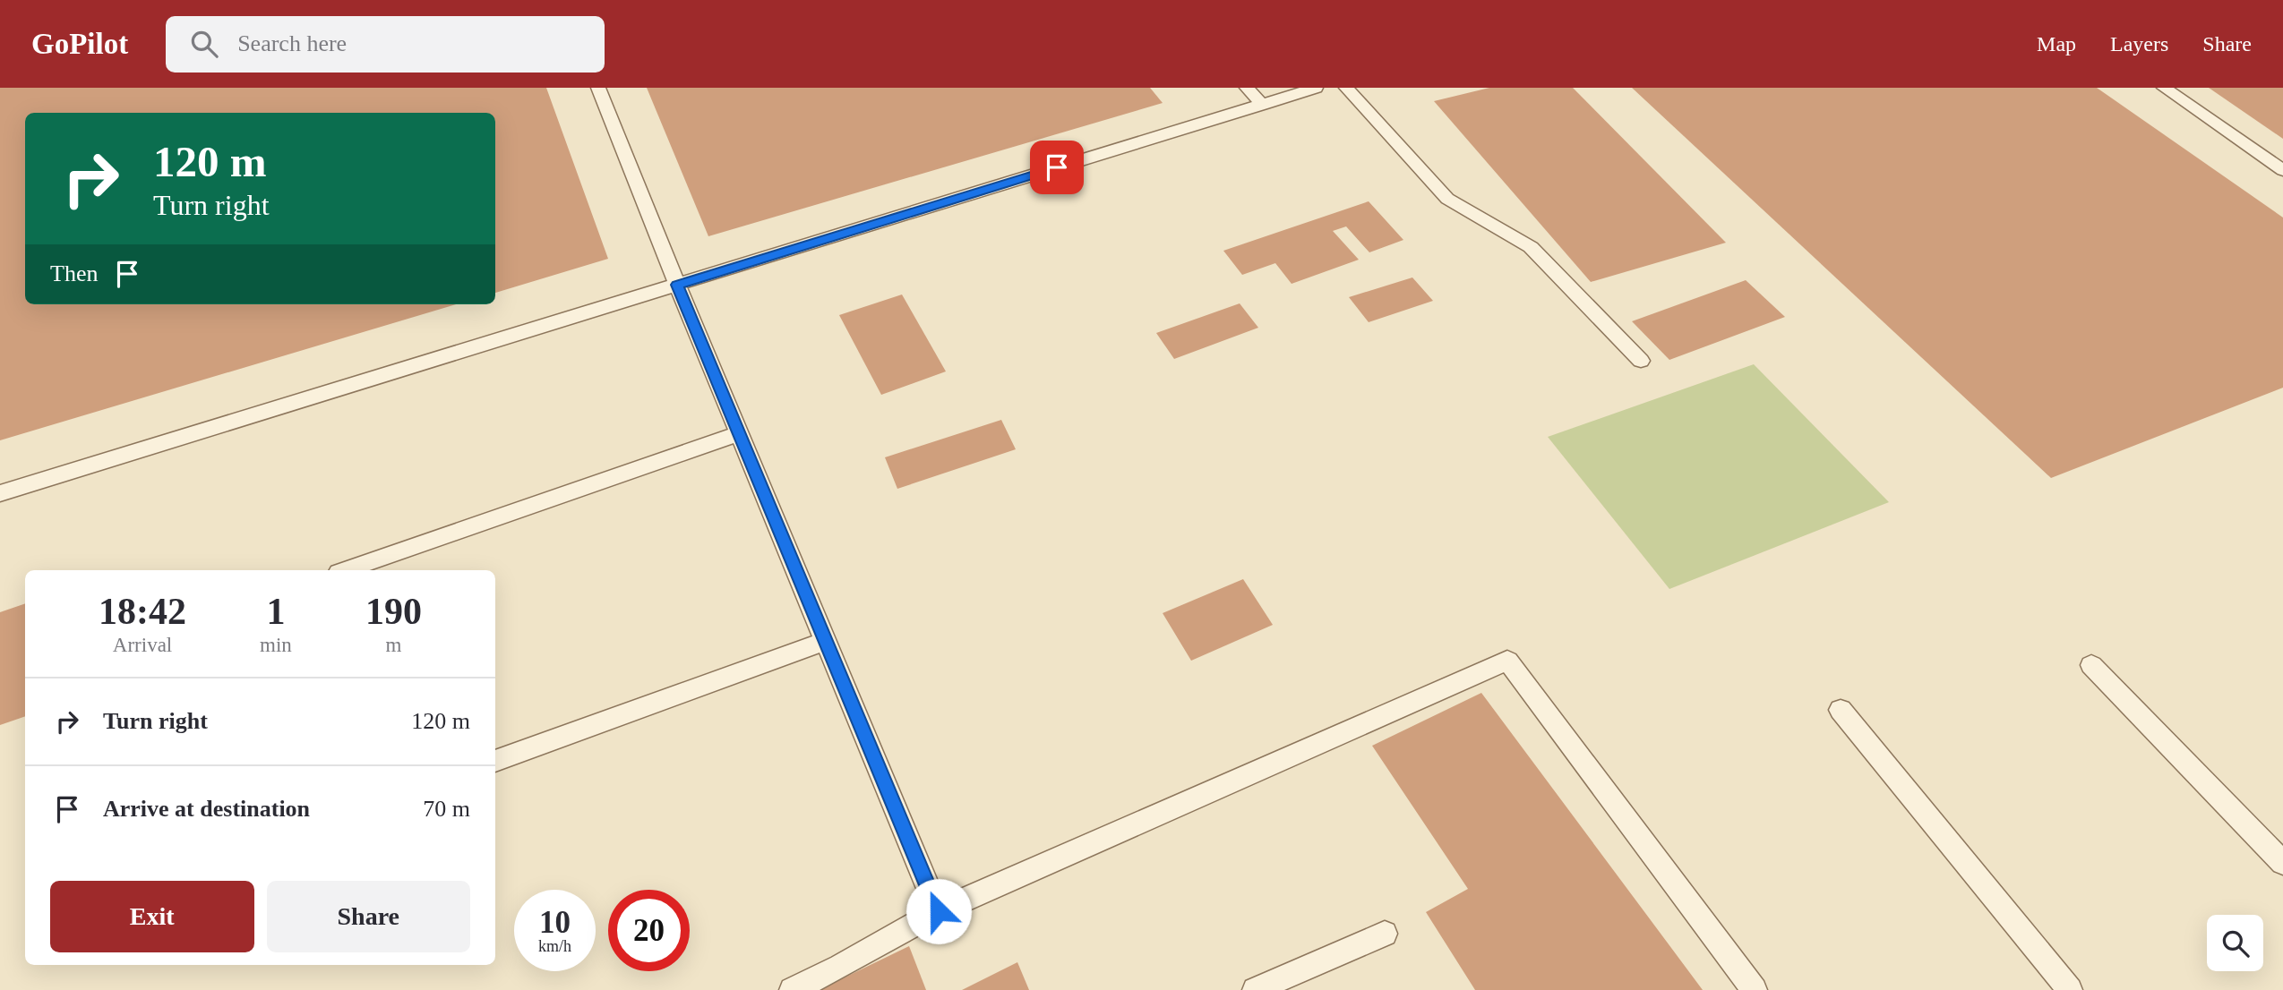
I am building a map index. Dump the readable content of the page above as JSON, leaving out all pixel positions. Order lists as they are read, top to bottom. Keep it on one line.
{"page":{"header":"GoPilot","search":"Search here","nav":["Map","Layers","Share"],"turn":["120 m","Turn right"],"then":"Then","eta":["18:42","Arrival","1","min","190","m"],"list":[{"name":"Turn right","value":"120 m"},{"name":"Arrive at destination","value":"70 m"}],"buttons":["Exit","Share"],"speed":"10 km/h","limit":"20"}}
